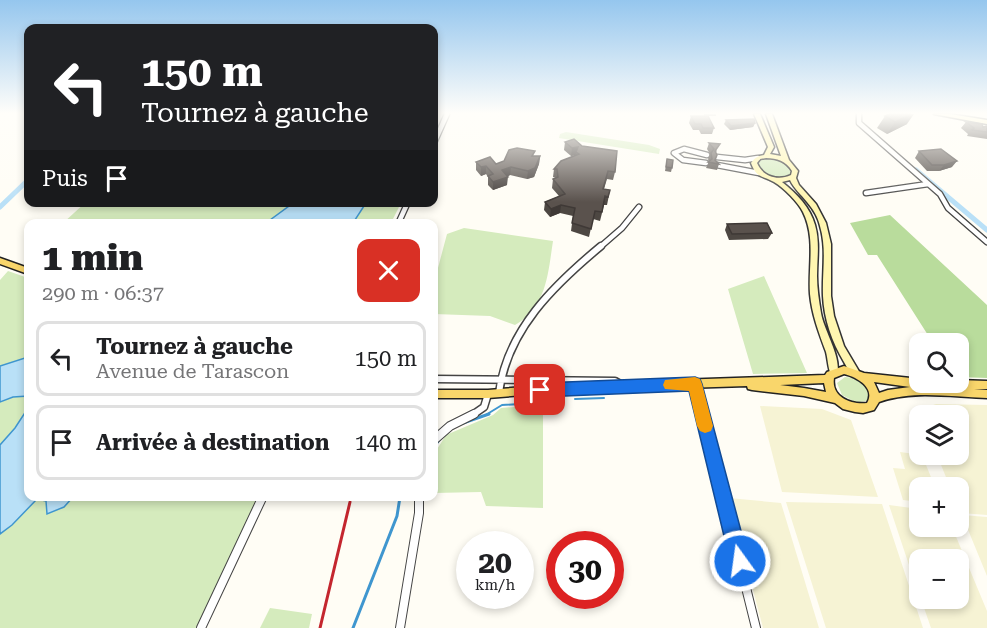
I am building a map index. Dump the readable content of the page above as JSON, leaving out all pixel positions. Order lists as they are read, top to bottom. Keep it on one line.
{"page":{"turn":["150 m","Tournez à gauche"],"then":"Puis","heading":["1 min","290 m · 06:37"],"list":[{"name":"Tournez à gauche","note":"Avenue de Tarascon","value":"150 m"},{"name":"Arrivée à destination","value":"140 m"}],"map_buttons":["+","−"],"speed":"20 km/h","limit":"30"}}
